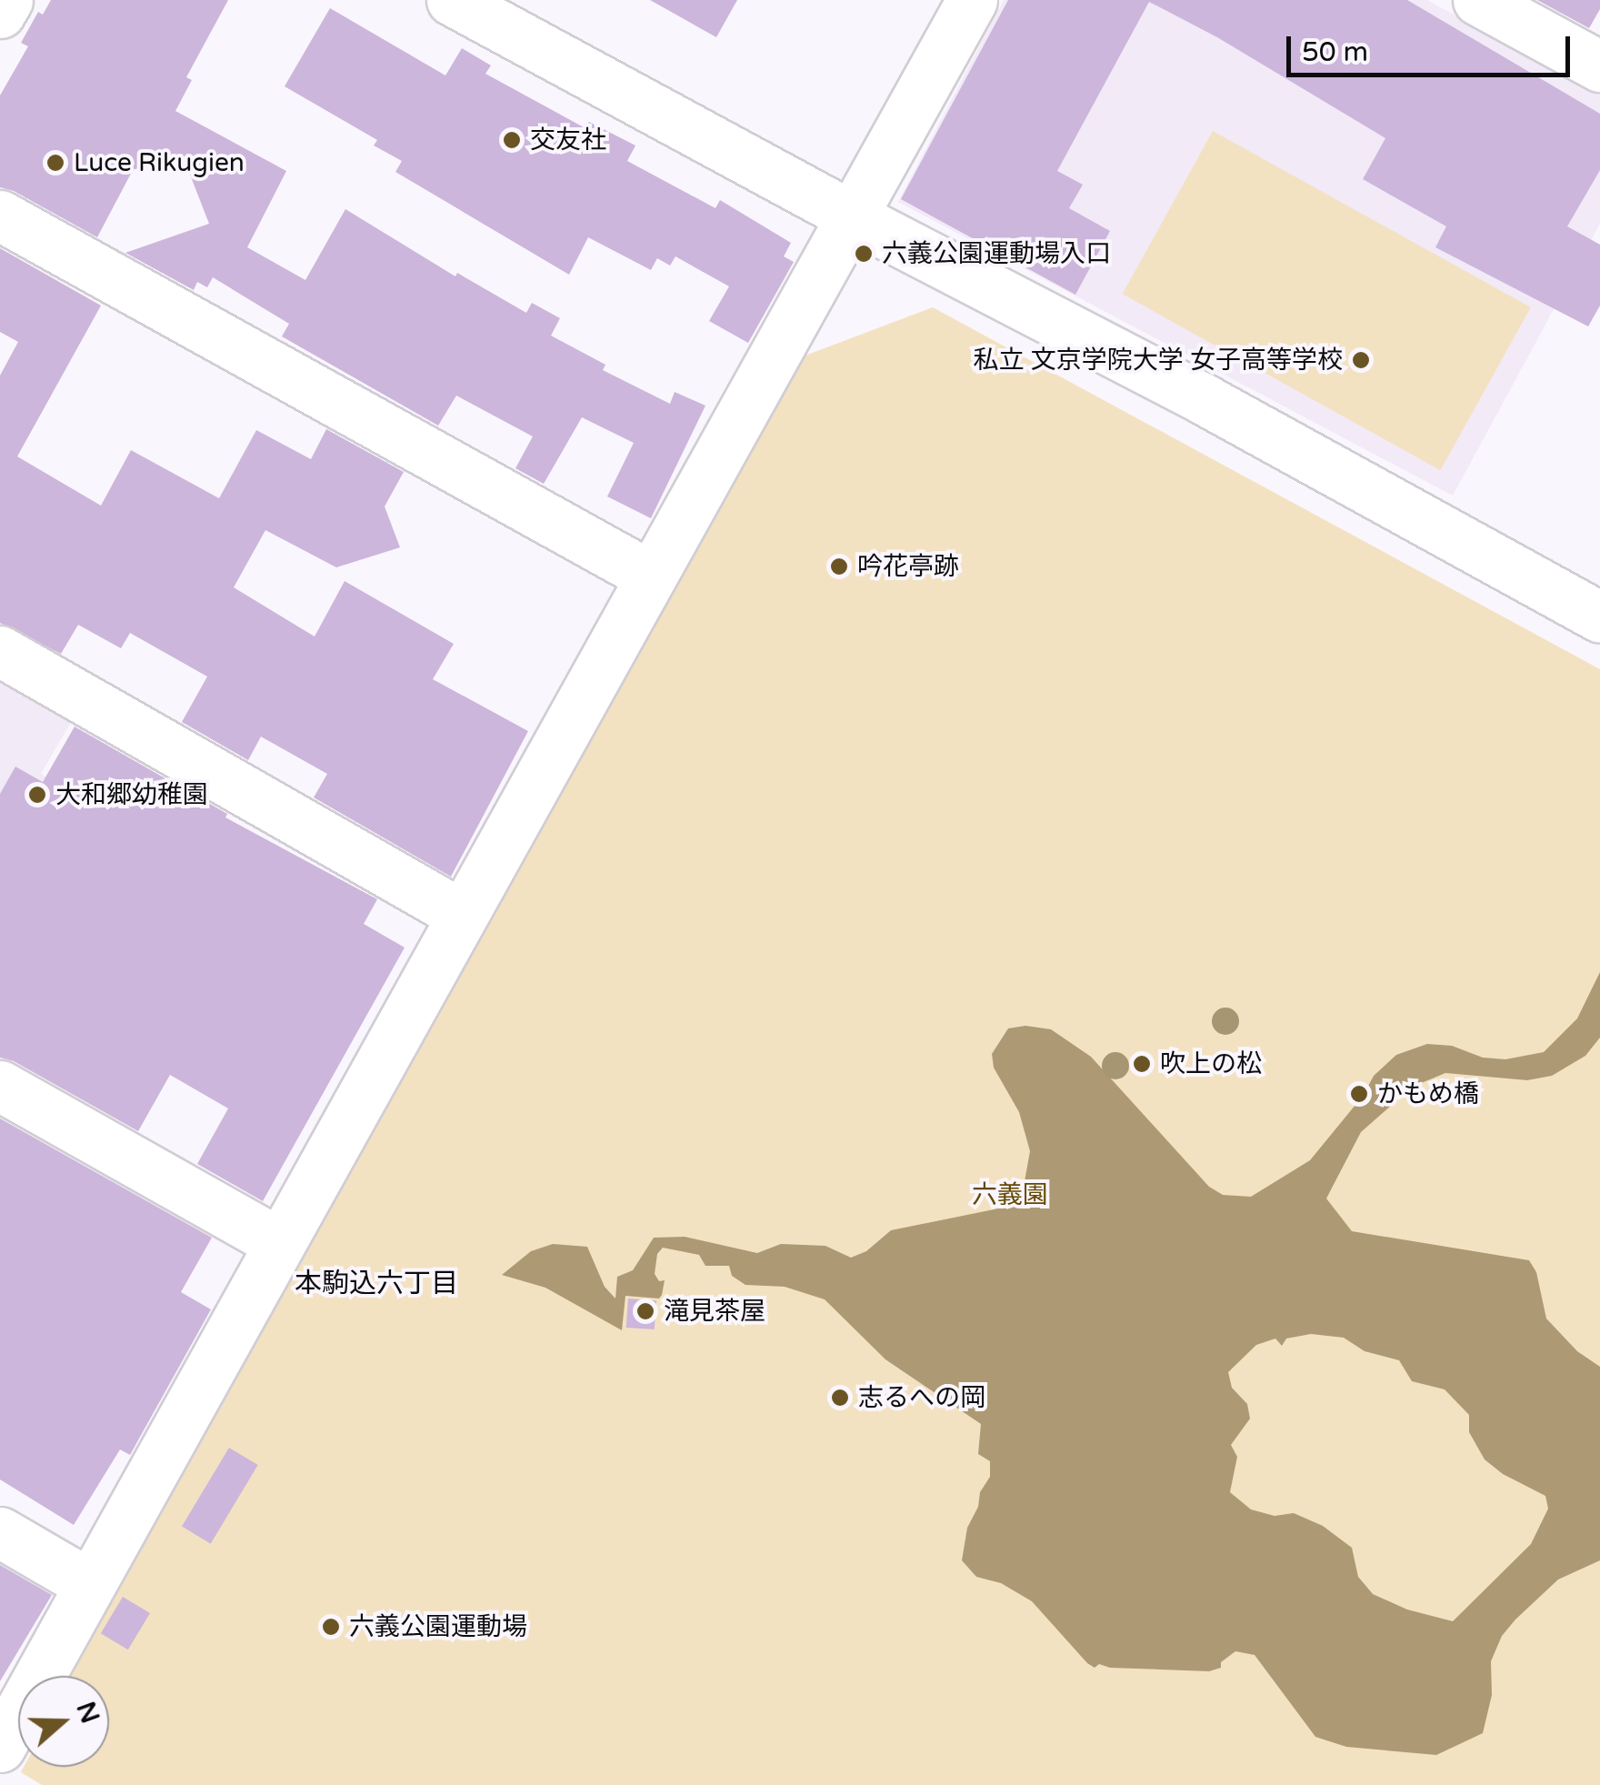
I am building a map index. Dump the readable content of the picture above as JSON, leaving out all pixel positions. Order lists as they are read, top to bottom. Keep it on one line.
{"districts":["本駒込六丁目"],"parks":["六義園"],"places":["交友社","Luce Rikugien","六義公園運動場入口","私立 文京学院大学 女子高等学校","吟花亭跡","大和郷幼稚園","吹上の松","かもめ橋","滝見茶屋","志るへの岡","六義公園運動場"],"scale_bar":"50 m","north":"right"}
